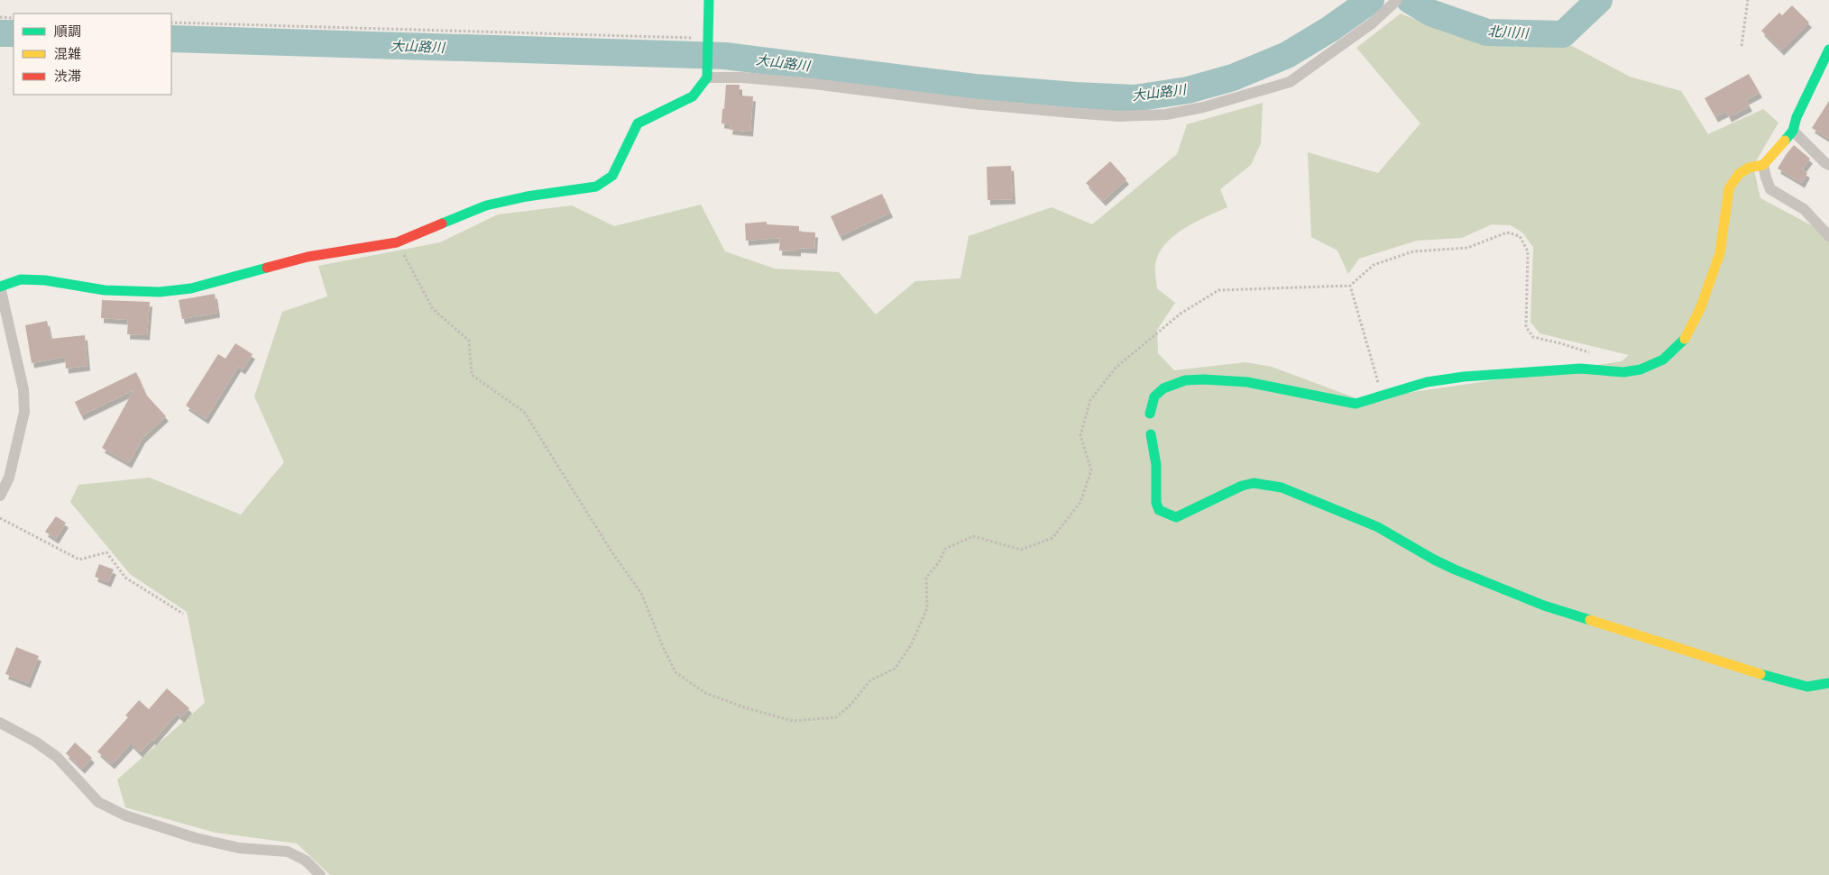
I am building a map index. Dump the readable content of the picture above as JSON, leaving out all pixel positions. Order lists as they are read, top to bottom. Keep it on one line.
{"water":["北川川","大山路川"],"legend":["順調","混雑","渋滞"]}
